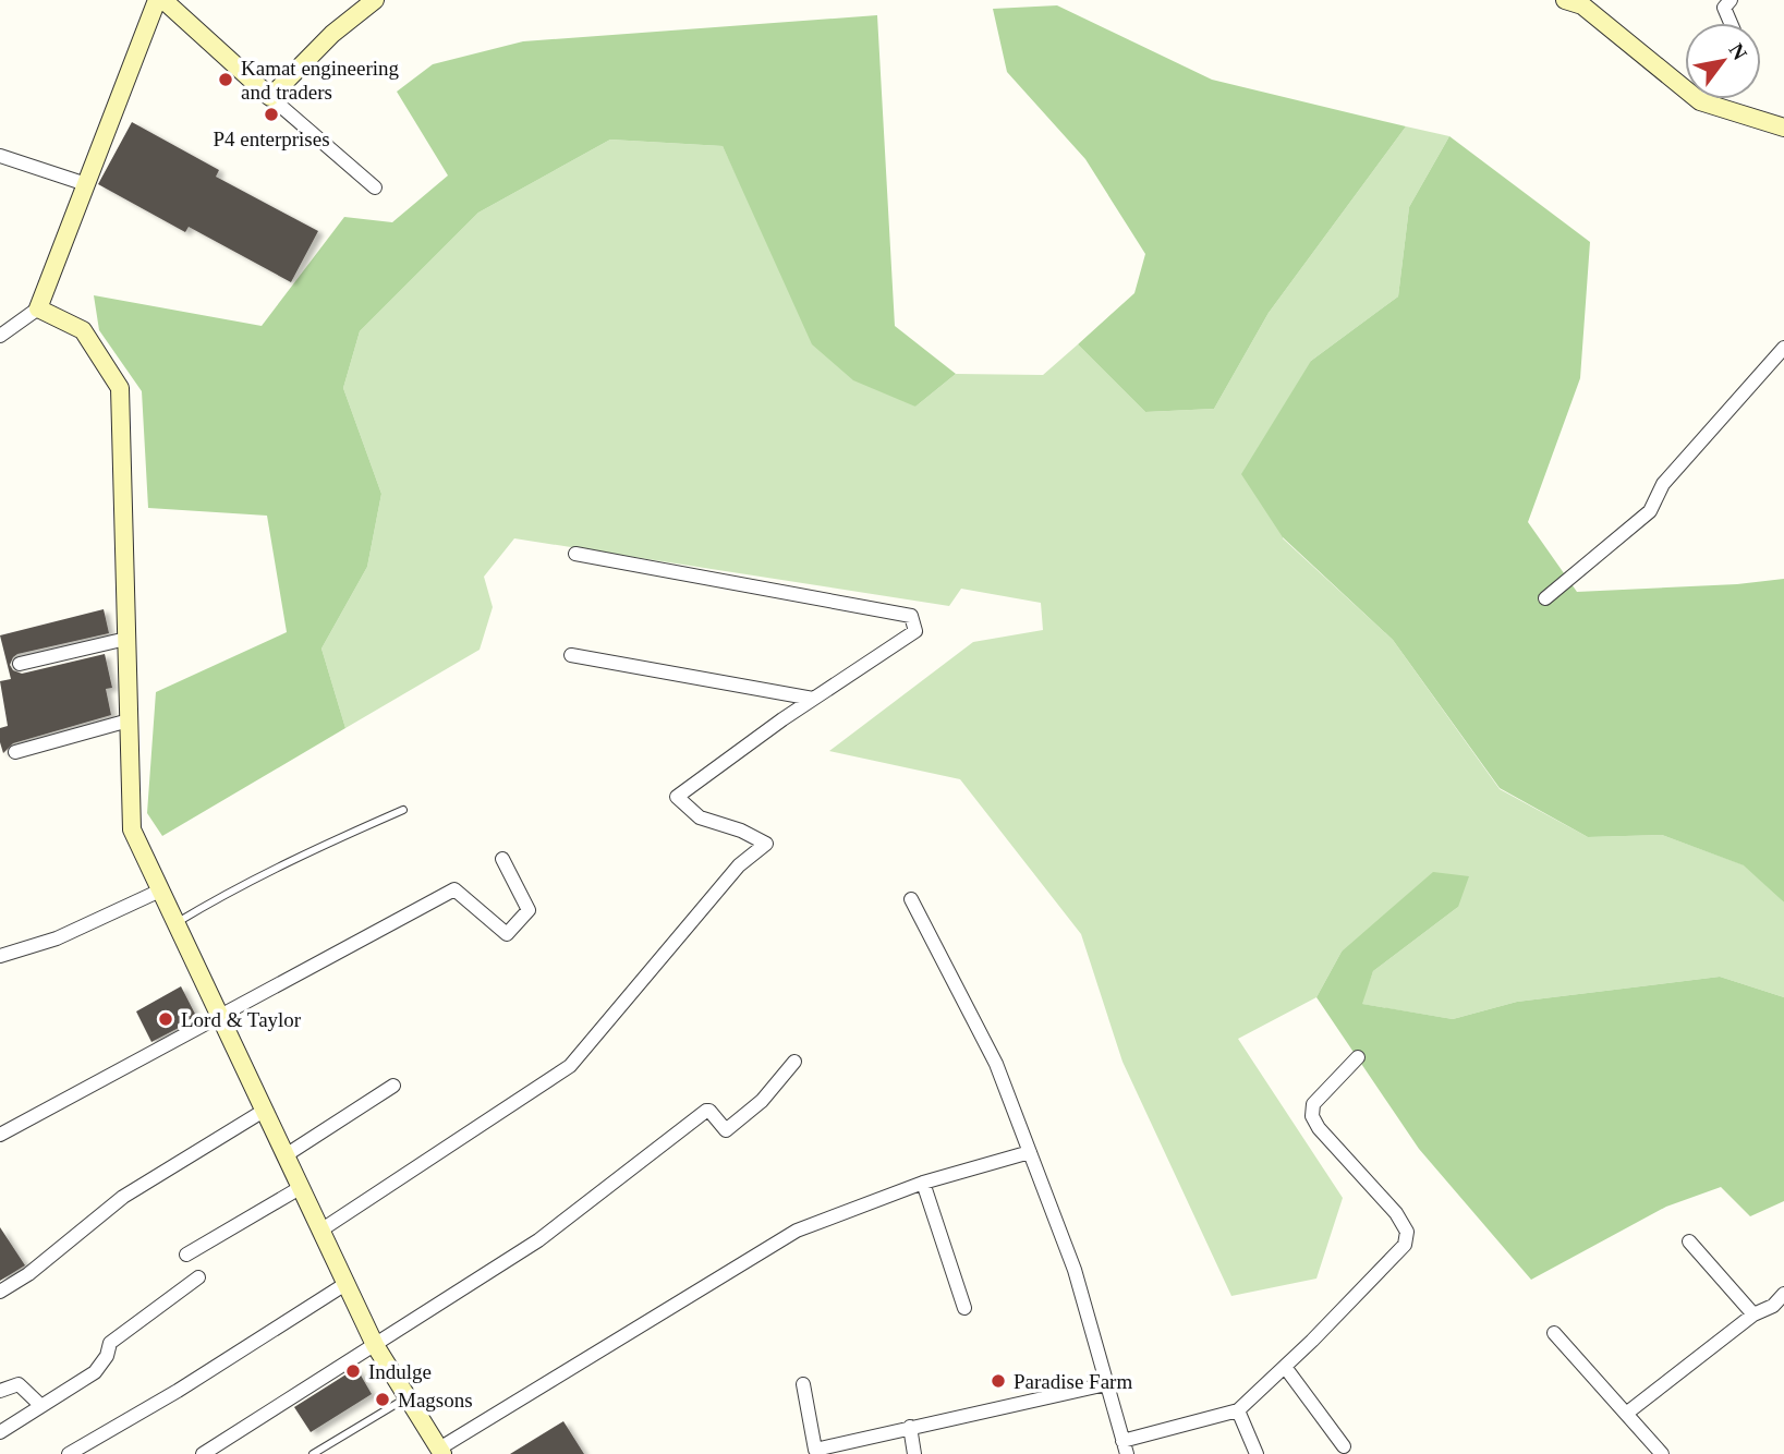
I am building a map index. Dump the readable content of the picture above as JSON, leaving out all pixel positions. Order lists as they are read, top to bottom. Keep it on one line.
{"places":["Kamat engineering and traders","P4 enterprises","Lord & Taylor","Indulge","Paradise Farm","Magsons"],"north":"top right"}
